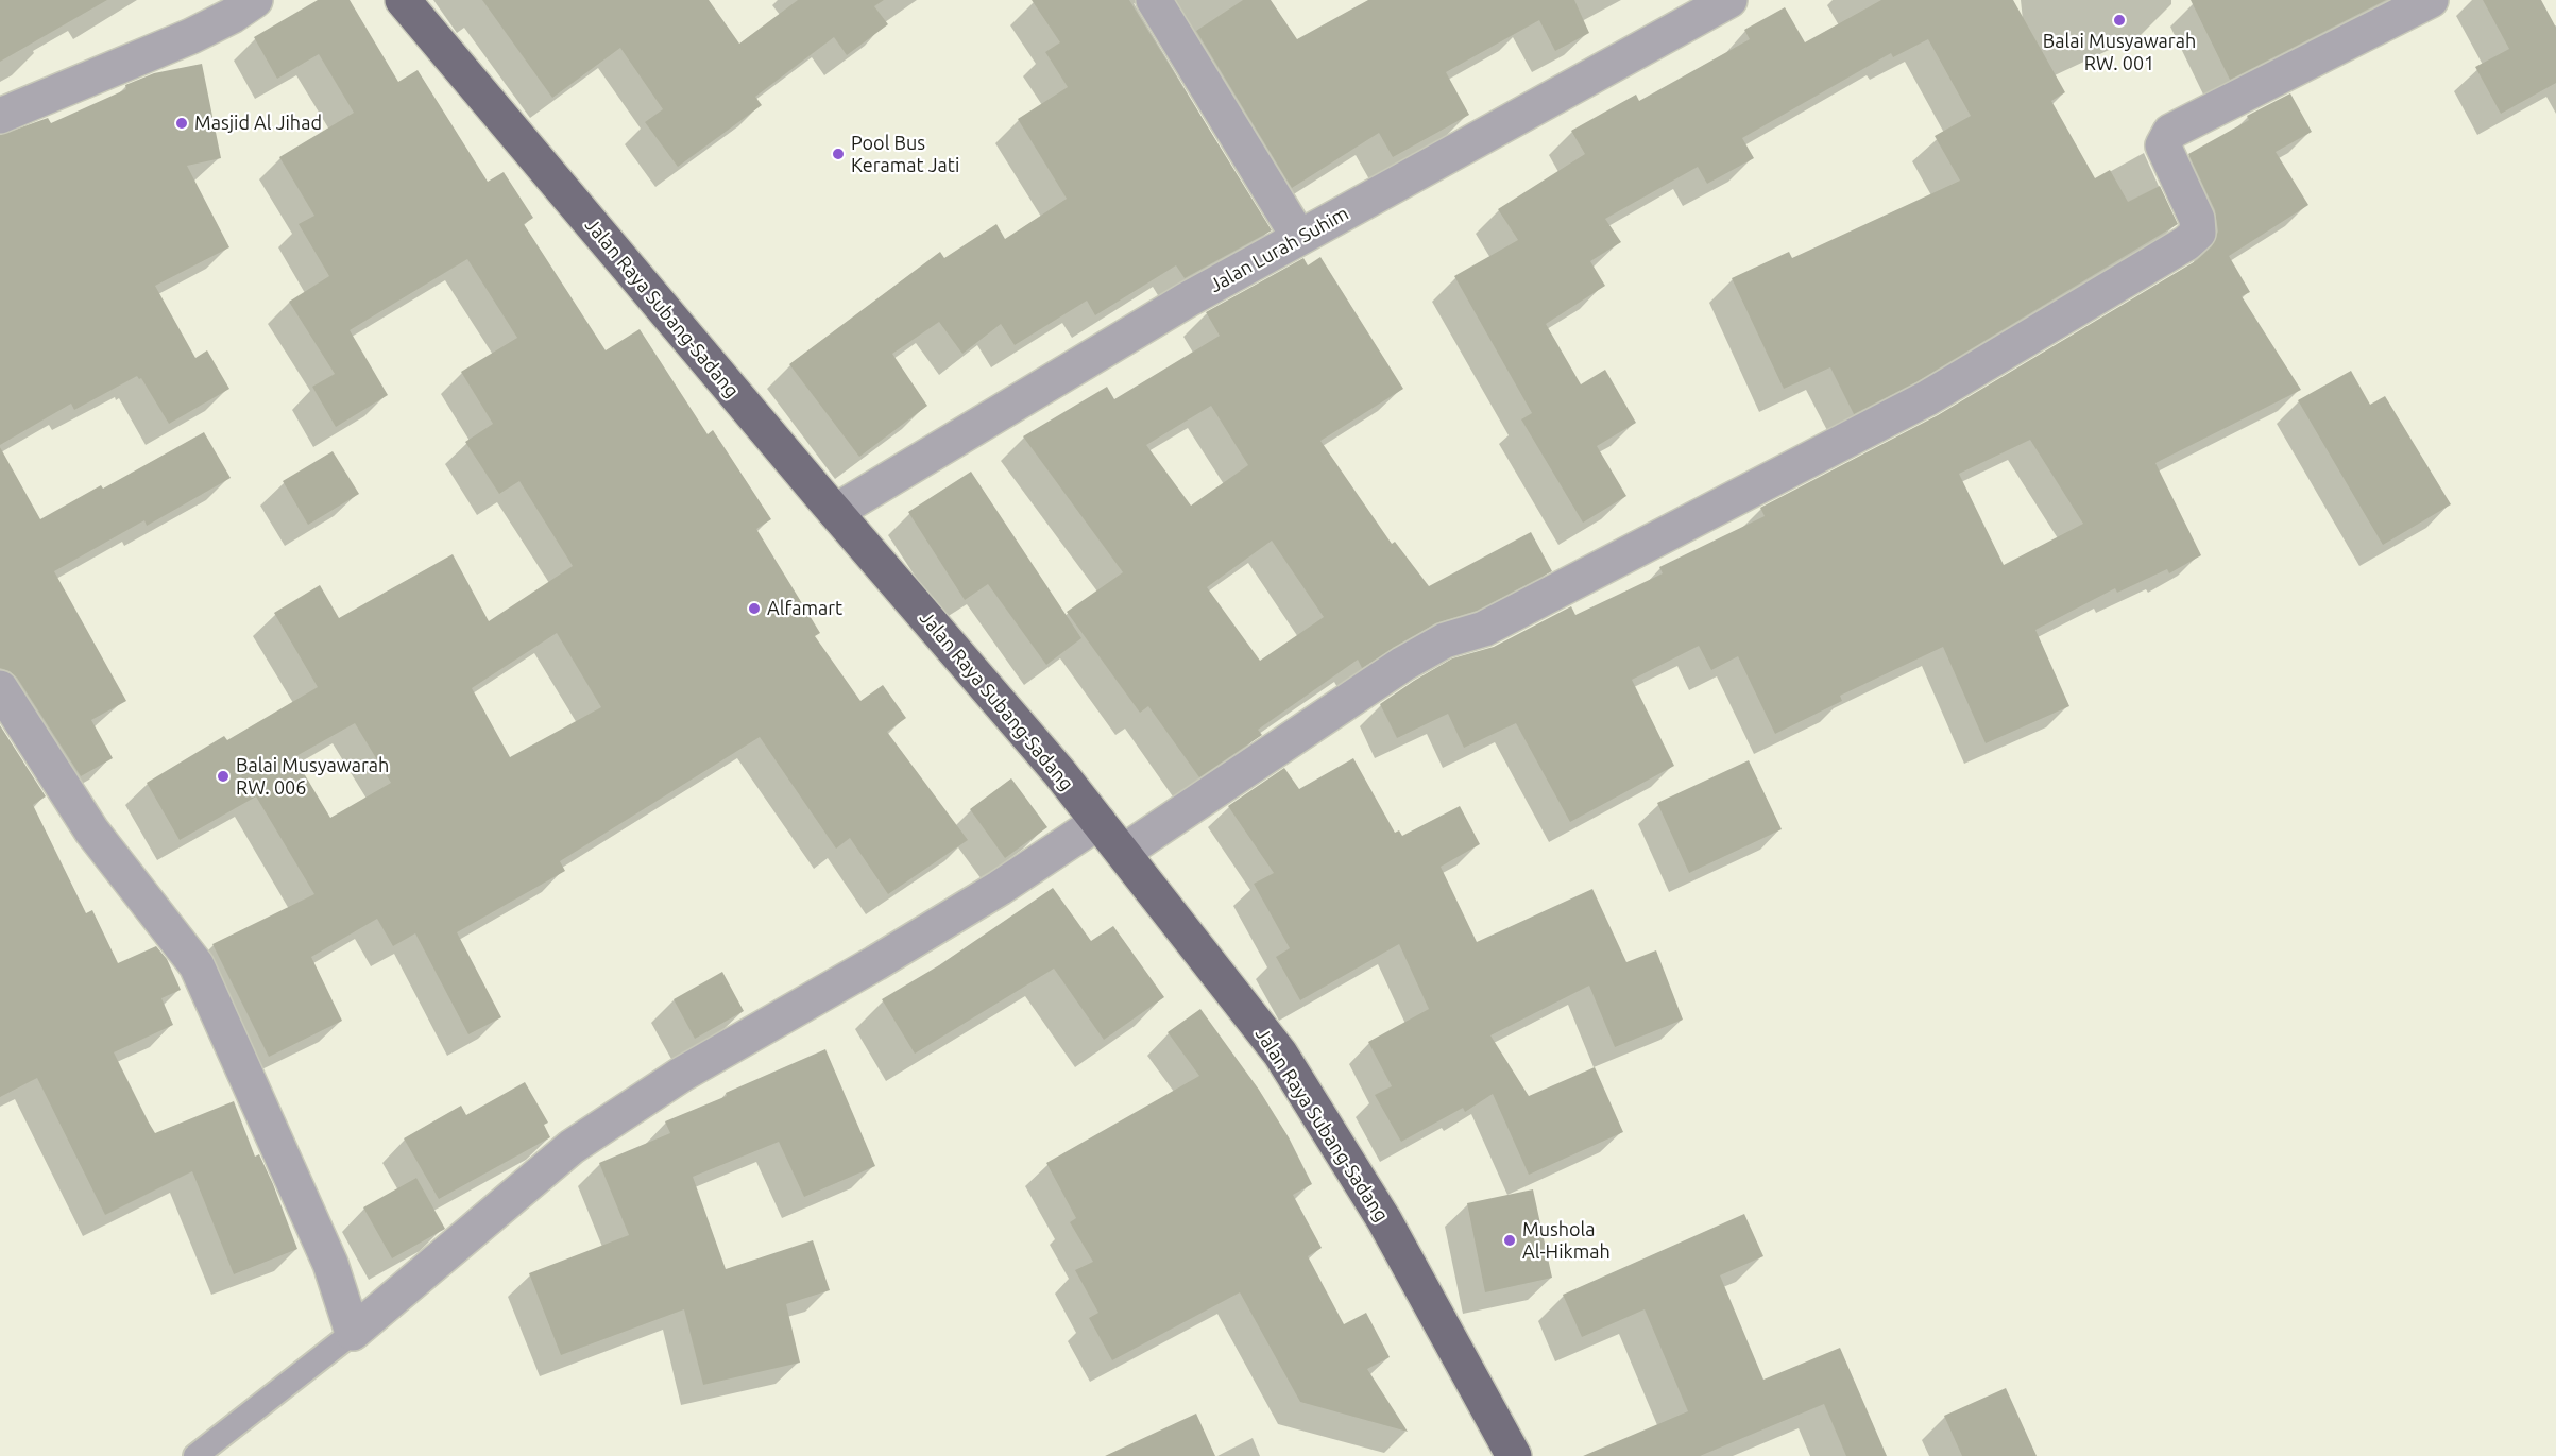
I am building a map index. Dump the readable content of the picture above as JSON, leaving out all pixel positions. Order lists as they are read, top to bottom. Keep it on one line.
{"streets":{"main road":["Jalan Raya Subang-Sadang"],"street":["Jalan Lurah Suhim"]},"crossings":[["Jalan Lurah Suhim","Jalan Raya Subang-Sadang"]],"places":["Balai Musyawarah RW. 001","Masjid Al Jihad","Pool Bus Keramat Jati","Alfamart","Balai Musyawarah RW. 006","Mushola Al-Hikmah"]}
